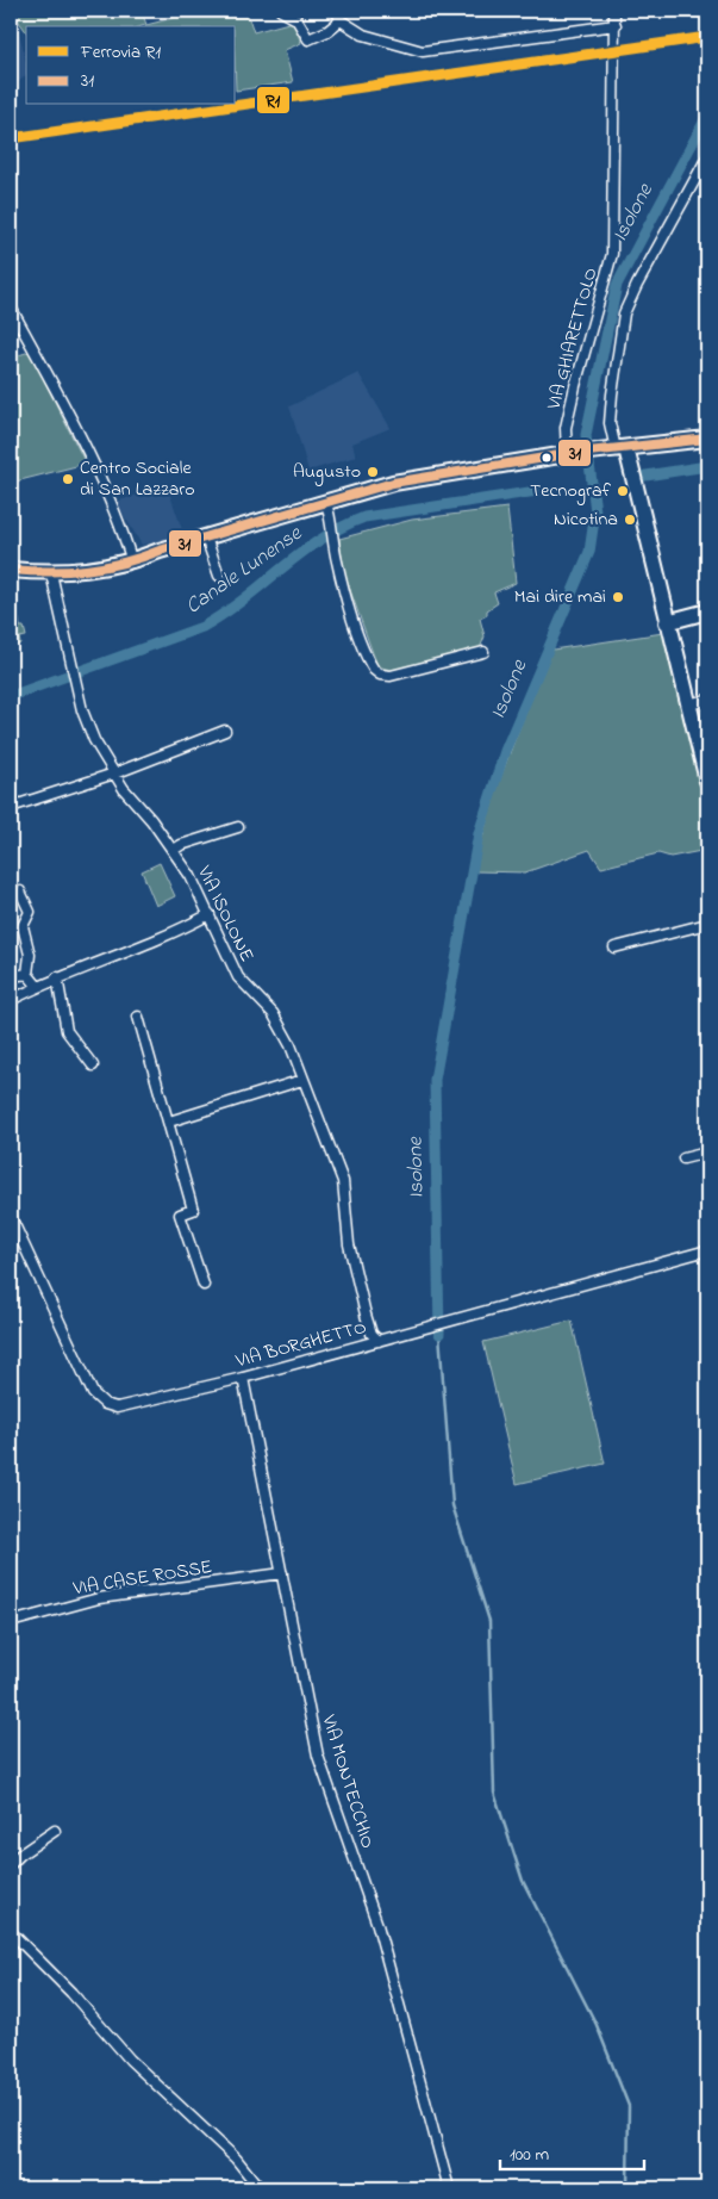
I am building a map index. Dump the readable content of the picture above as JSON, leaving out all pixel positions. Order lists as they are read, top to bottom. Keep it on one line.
{"streets":{"street":["VIA GHIARETTOLO","VIA ISOLONE","VIA BORGHETTO","VIA CASE ROSSE","VIA MONTECCHIO"]},"crossings":[["VIA ISOLONE","VIA BORGHETTO"],["VIA BORGHETTO","VIA MONTECCHIO"],["VIA CASE ROSSE","VIA MONTECCHIO"]],"water":["Isolone","Canale Lunense"],"places":["Augusto","Centro Sociale di San Lazzaro","Tecnograf","Nicotina","Mai dire mai"],"lines":["rail line R1","transit line 31"],"legend":["Ferrovia R1","31"],"scale_bar":"100 m"}
